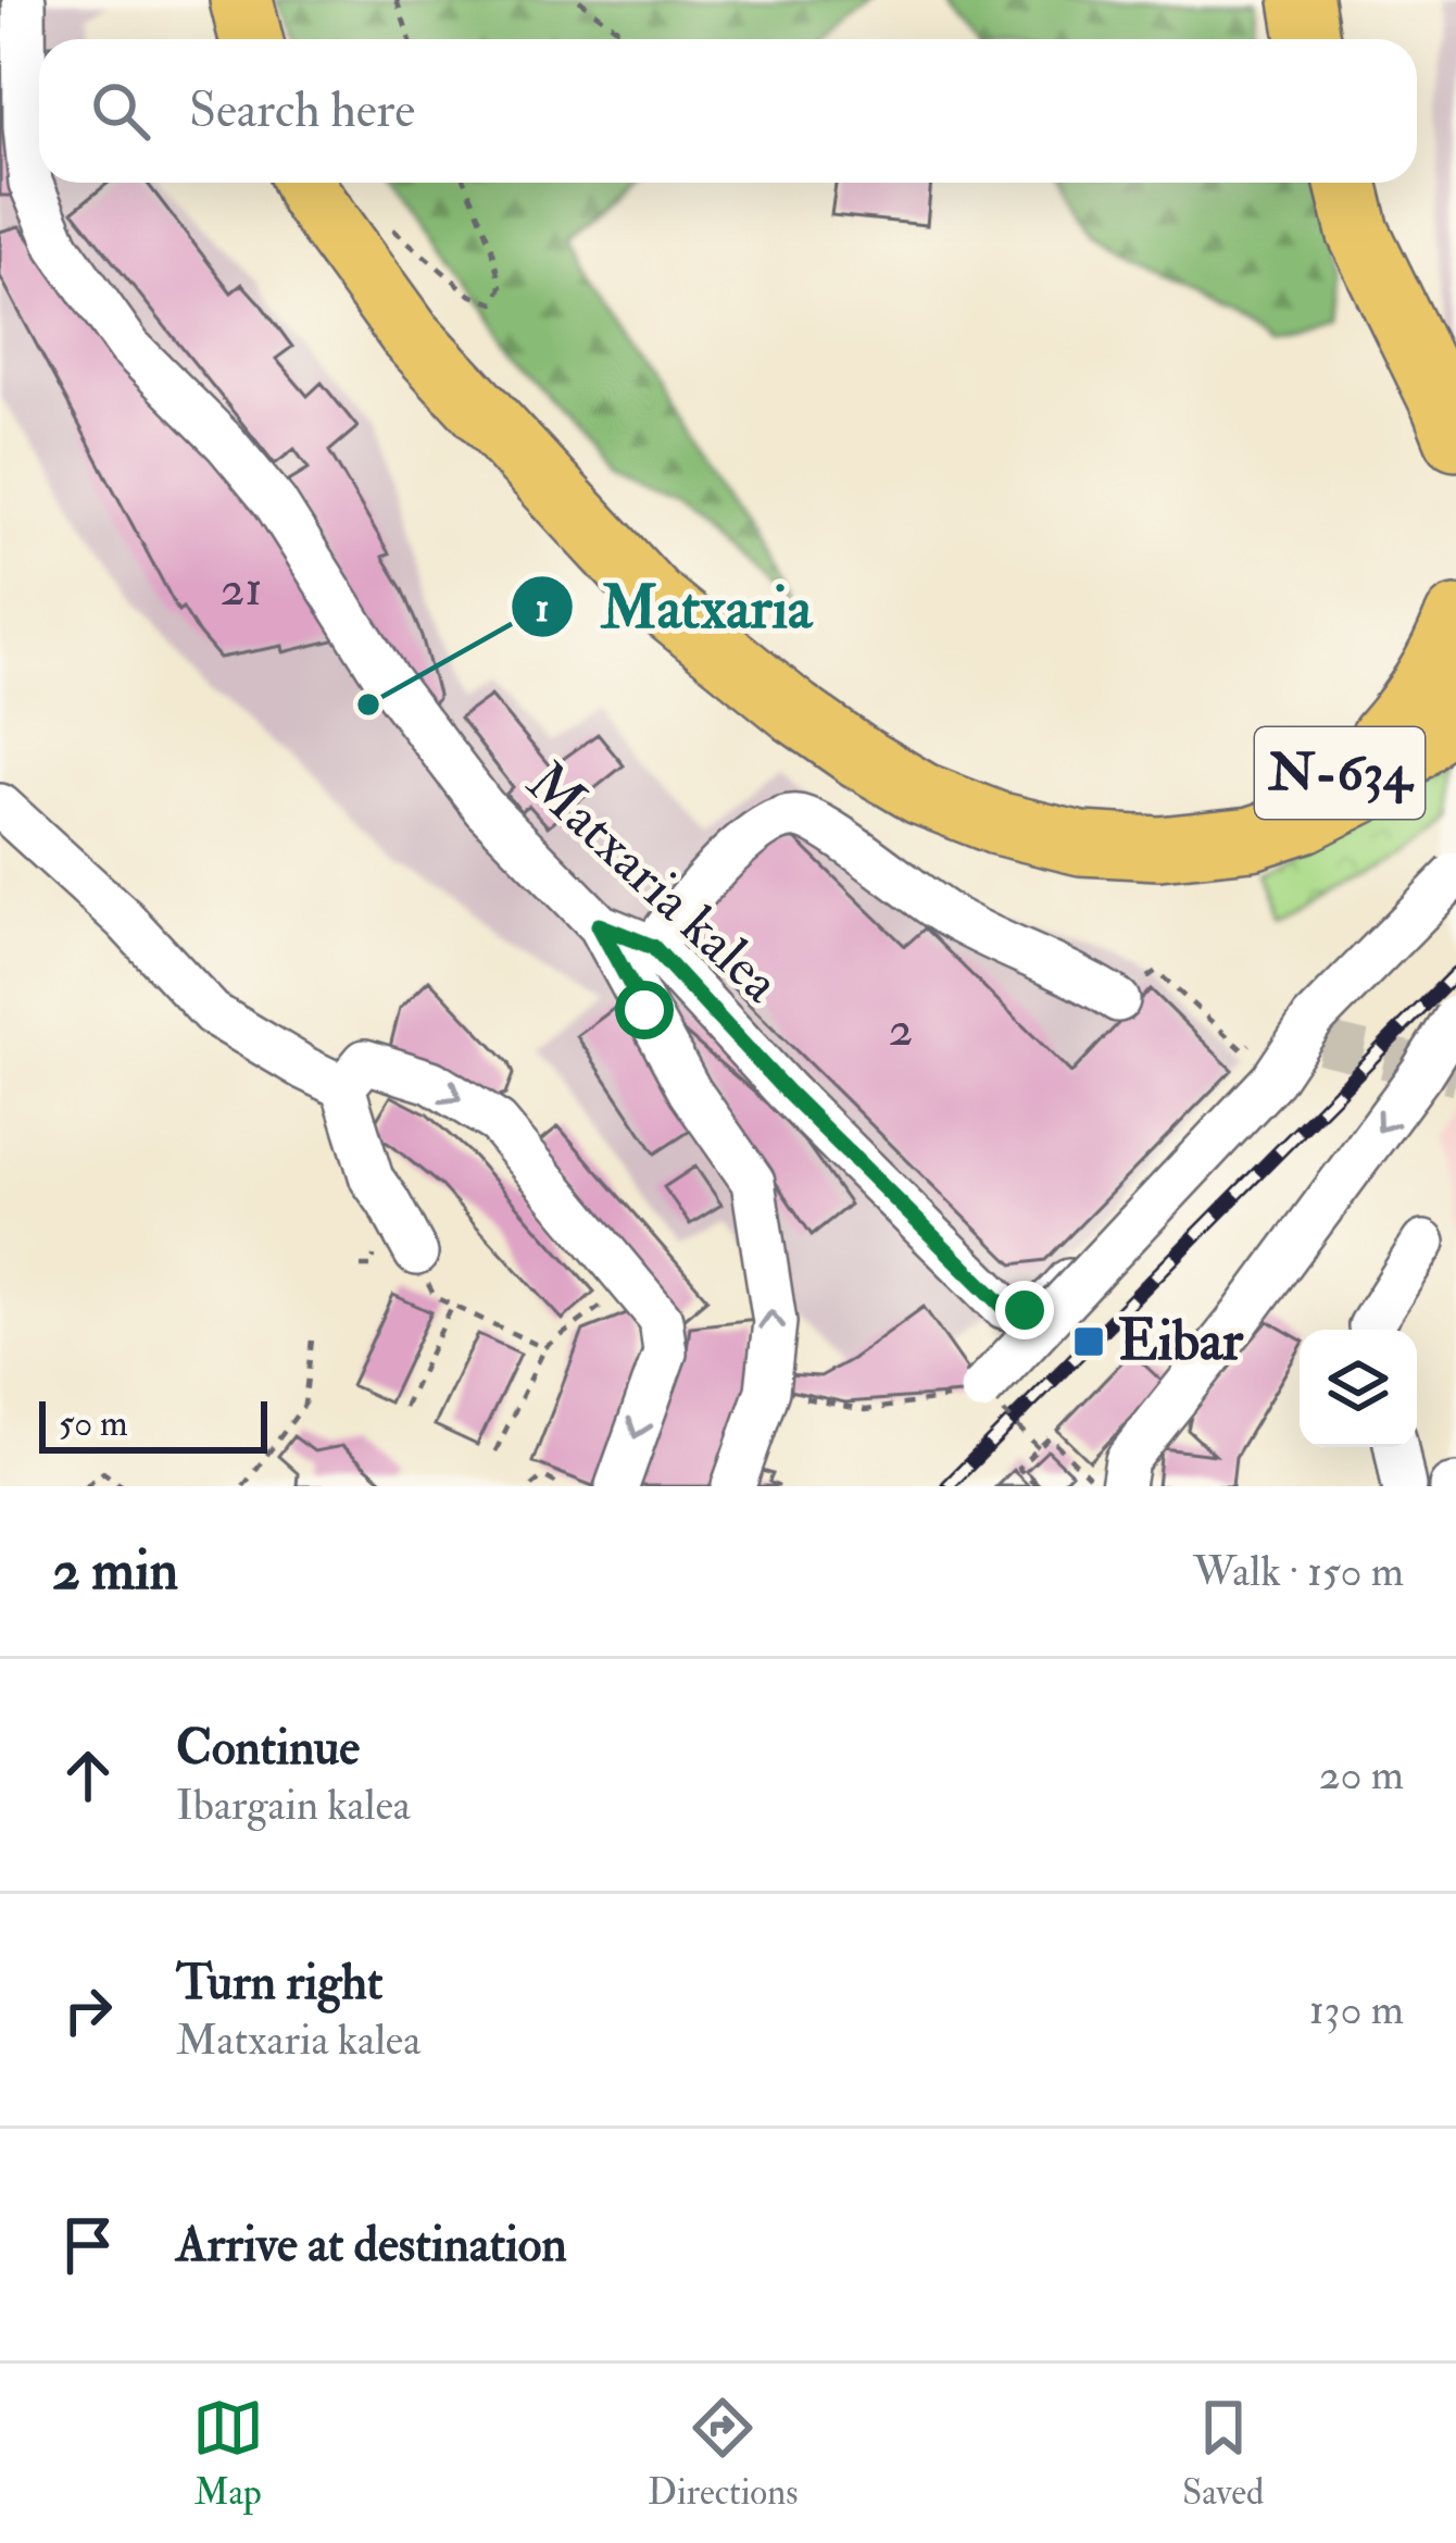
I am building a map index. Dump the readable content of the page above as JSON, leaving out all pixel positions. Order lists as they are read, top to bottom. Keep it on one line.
{"streets":{"highway":["N-634"],"street":["Matxaria kalea"]},"places":{"other":["Matxaria"],"transit":["Eibar"]},"house_numbers":["21","2"],"scale_bar":"50 m","page":{"search":"Search here","scale":"50 m","heading":["2 min","Walk · 150 m"],"list":[["Continue","Ibargain kalea","20 m"],["Turn right","Matxaria kalea","130 m"],"Arrive at destination"],"nav":["Map","Directions","Saved"]}}
